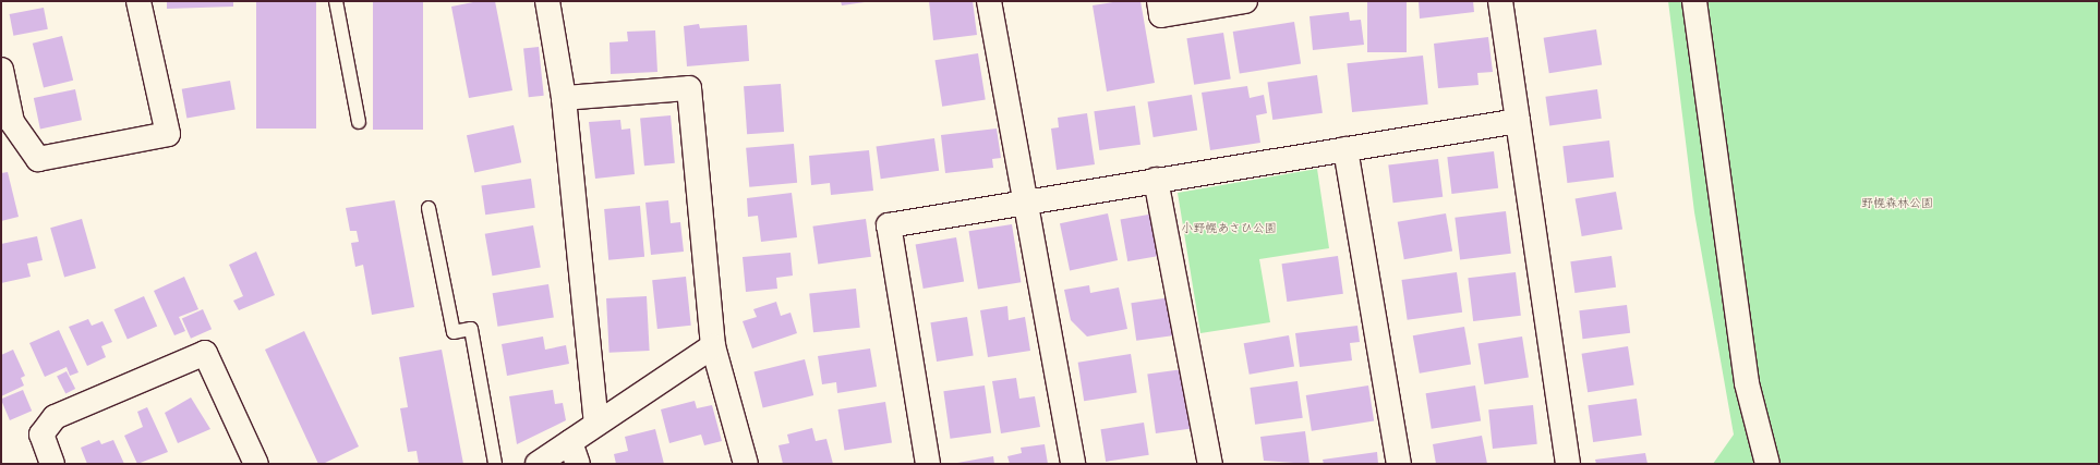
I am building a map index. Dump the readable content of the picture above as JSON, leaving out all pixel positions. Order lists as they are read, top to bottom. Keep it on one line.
{"parks":["野幌森林公園","小野幌あさひ公園"]}
